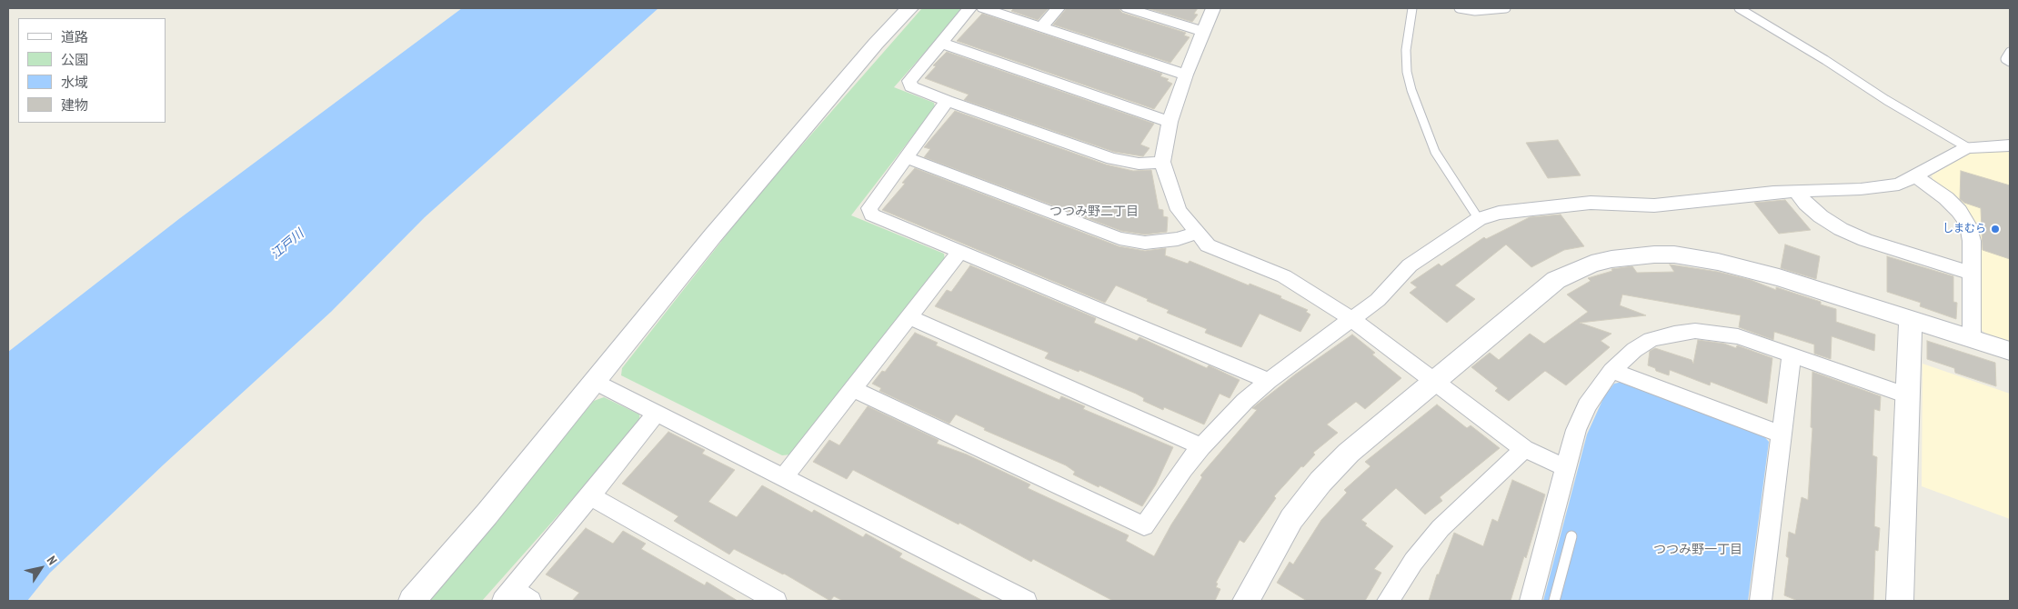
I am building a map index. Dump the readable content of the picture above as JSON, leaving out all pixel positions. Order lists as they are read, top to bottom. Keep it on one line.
{"districts":["つつみ野二丁目","つつみ野一丁目"],"water":["江戸川"],"places":["しまむら"],"legend":["道路","公園","水域","建物"],"north":"top right"}
